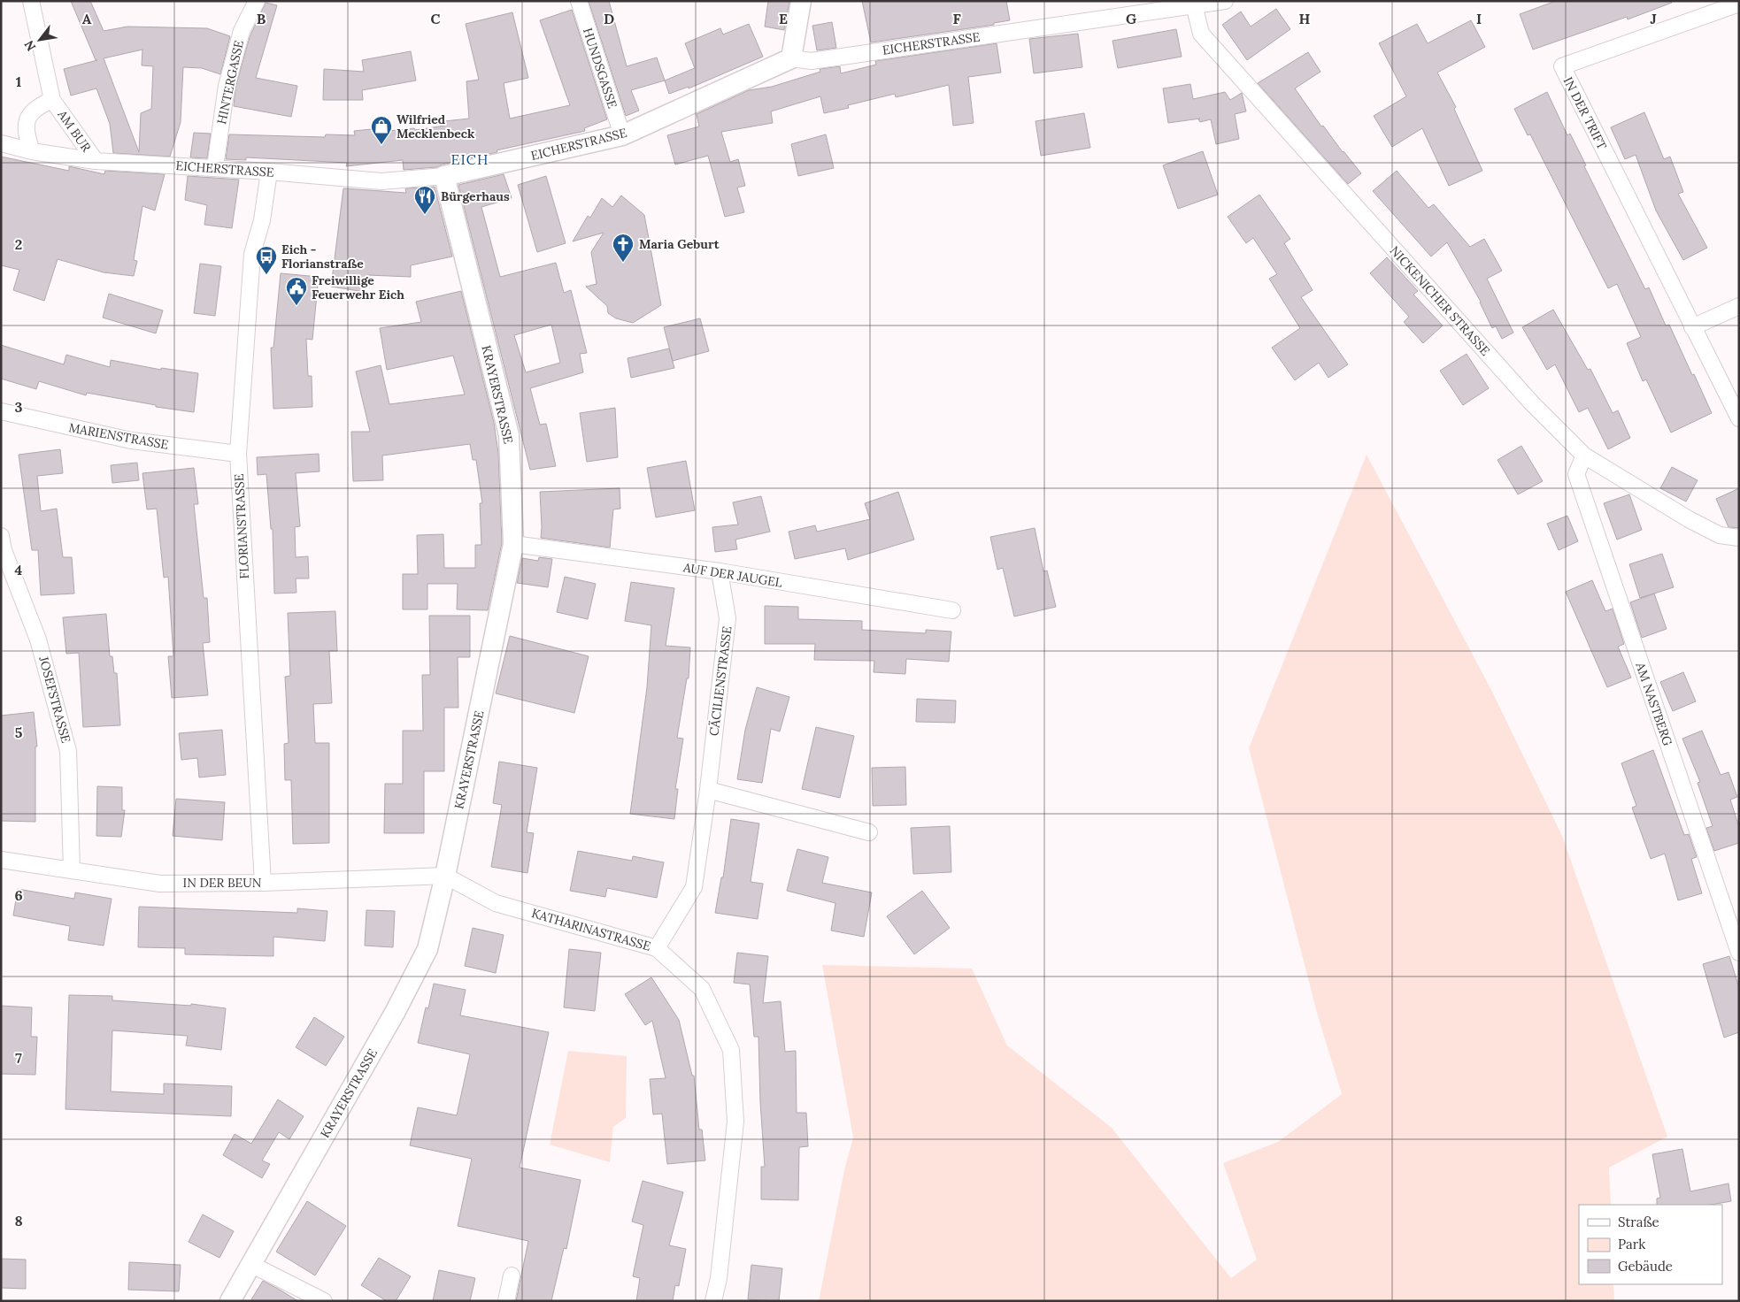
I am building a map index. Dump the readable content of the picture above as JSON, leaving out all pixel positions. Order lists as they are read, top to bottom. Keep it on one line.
{"streets":{"street":["EICHERSTRASSE","HUNDSGASSE","HINTERGASSE","IN DER TRIFT","AM BUR","NICKENICHER STRASSE","KRAYERSTRASSE","MARIENSTRASSE","FLORIANSTRASSE","AUF DER JAUGEL","CÄCILIENSTRASSE","JOSEFSTRASSE","AM NASTBERG","IN DER BEUN","KATHARINASTRASSE"]},"crossings":[["EICHERSTRASSE","HUNDSGASSE"],["EICHERSTRASSE","HINTERGASSE"],["EICHERSTRASSE","AM BUR"],["EICHERSTRASSE","NICKENICHER STRASSE"],["EICHERSTRASSE","KRAYERSTRASSE"],["EICHERSTRASSE","FLORIANSTRASSE"],["NICKENICHER STRASSE","AM NASTBERG"],["KRAYERSTRASSE","AUF DER JAUGEL"],["KRAYERSTRASSE","IN DER BEUN"],["KRAYERSTRASSE","KATHARINASTRASSE"],["MARIENSTRASSE","FLORIANSTRASSE"],["FLORIANSTRASSE","IN DER BEUN"],["AUF DER JAUGEL","CÄCILIENSTRASSE"],["CÄCILIENSTRASSE","KATHARINASTRASSE"],["JOSEFSTRASSE","IN DER BEUN"],["IN DER BEUN","KATHARINASTRASSE"]],"districts":["EICH"],"places":{"shop":["Wilfried Mecklenbeck"],"restaurant":["Bürgerhaus"],"church":["Maria Geburt"],"bus stop":["Eich - Florianstraße"],"public building":["Freiwillige Feuerwehr Eich"]},"legend":["Straße","Park","Gebäude"],"north":"bottom left","grid":{"columns":["A","B","C","D","E","F","G","H","I","J"],"rows":["1","2","3","4","5","6","7","8"]}}
